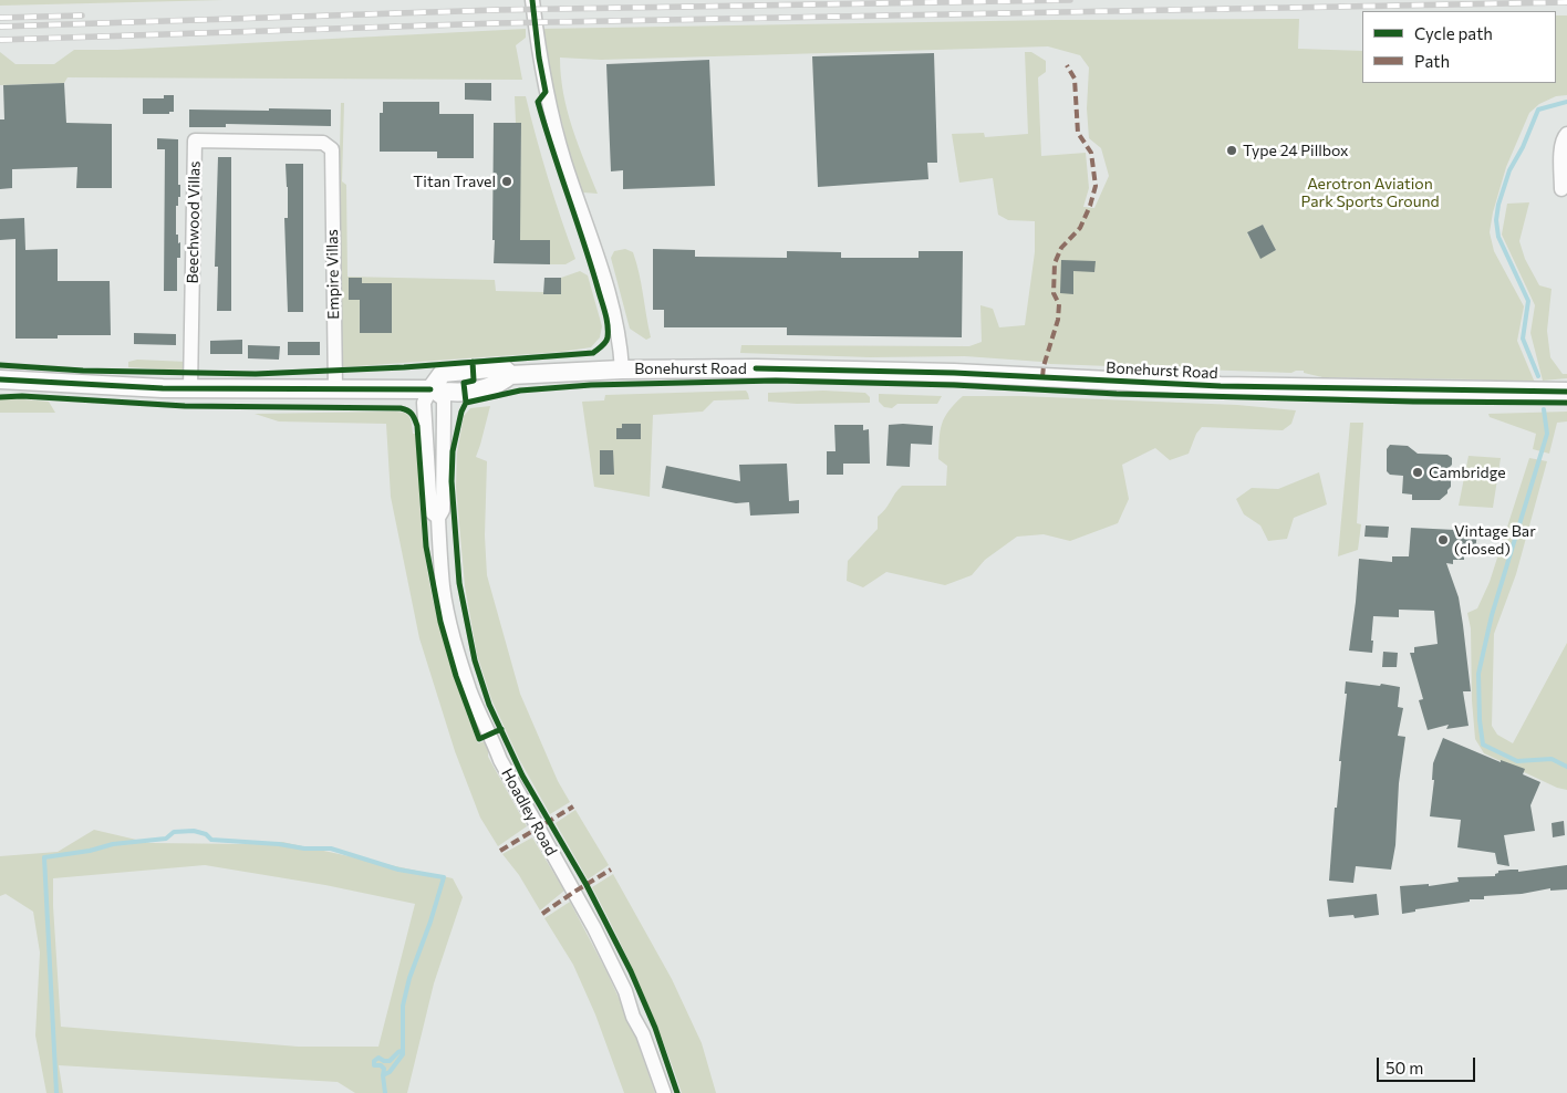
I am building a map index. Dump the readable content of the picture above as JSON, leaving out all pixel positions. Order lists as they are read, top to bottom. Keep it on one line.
{"streets":{"main road":["Bonehurst Road"],"street":["Beechwood Villas","Empire Villas","Hoadley Road"]},"crossings":[["Beechwood Villas","Empire Villas"],["Beechwood Villas","Bonehurst Road"],["Empire Villas","Bonehurst Road"],["Bonehurst Road","Hoadley Road"]],"parks":["Aerotron Aviation Park Sports Ground"],"places":["Type 24 Pillbox","Titan Travel","Cambridge","Vintage Bar (closed)"],"legend":["Cycle path","Path"],"scale_bar":"50 m"}
